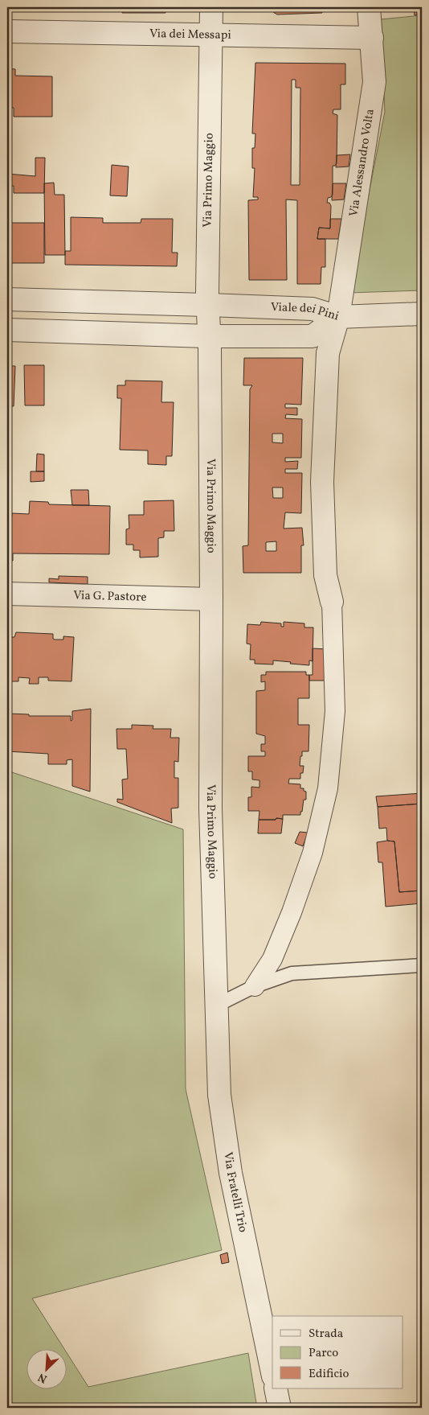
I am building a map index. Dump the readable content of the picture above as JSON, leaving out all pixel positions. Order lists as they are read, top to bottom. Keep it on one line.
{"streets":{"street":["Via dei Messapi","Via Alessandro Volta","Via Primo Maggio","Viale dei Pini","Via G. Pastore","Via Fratelli Trio"]},"crossings":[["Via dei Messapi","Via Alessandro Volta"],["Via dei Messapi","Via Primo Maggio"],["Via Alessandro Volta","Viale dei Pini"],["Via Primo Maggio","Viale dei Pini"],["Via Primo Maggio","Via G. Pastore"],["Via Primo Maggio","Via Fratelli Trio"]],"legend":["Strada","Parco","Edificio"],"north":"bottom left"}
